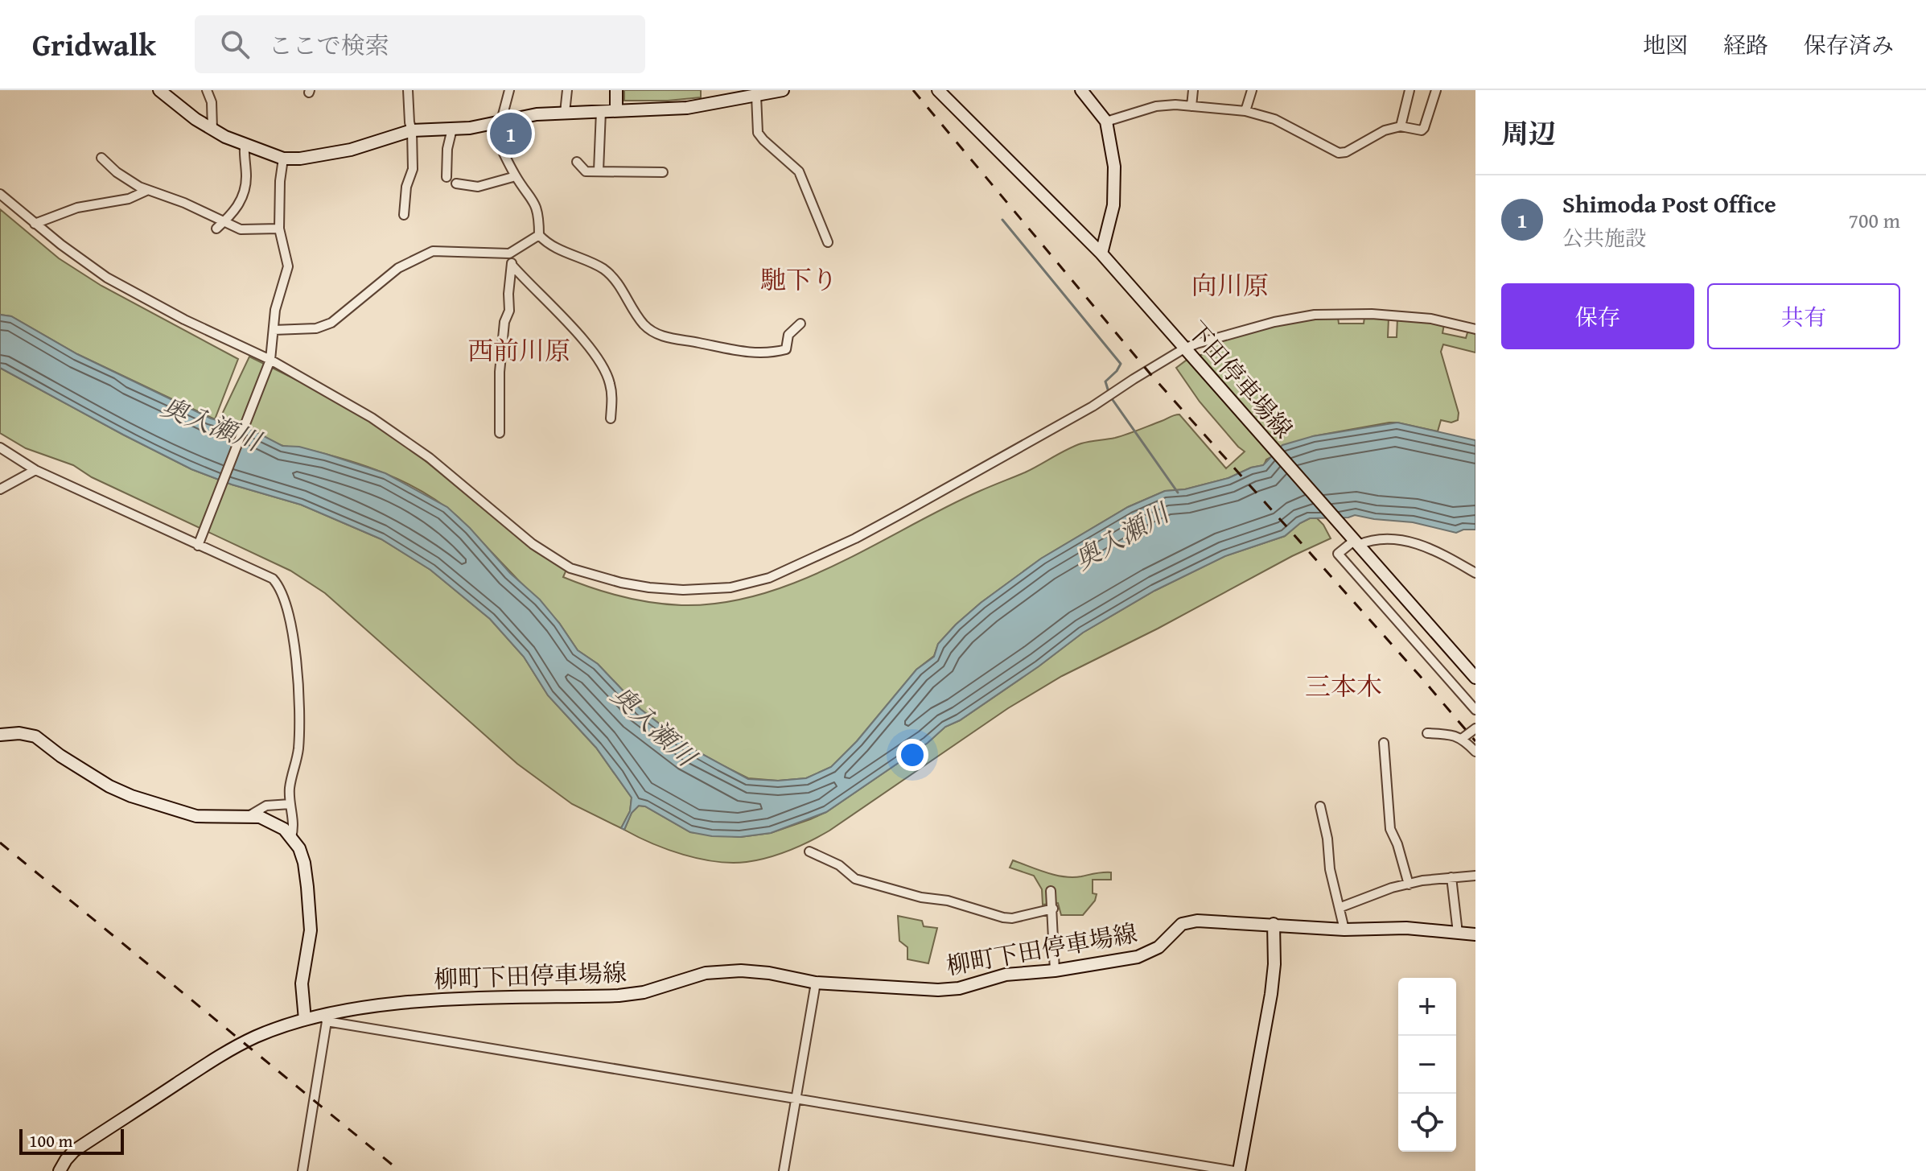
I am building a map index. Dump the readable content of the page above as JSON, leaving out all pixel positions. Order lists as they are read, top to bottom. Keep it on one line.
{"streets":{"main road":["下田停車場線","柳町下田停車場線"]},"districts":["馳下り","向川原","西前川原","三本木"],"water":["奥入瀬川"],"scale_bar":"100 m","page":{"header":"Gridwalk","search":"ここで検索","nav":["地図","経路","保存済み"],"heading":"周辺","pins":"1","list":[{"mark":"1","name":"Shimoda Post Office","note":"公共施設","value":"700 m"}],"buttons":["保存","共有"],"map_buttons":["+","−"],"scale":"100 m"}}
